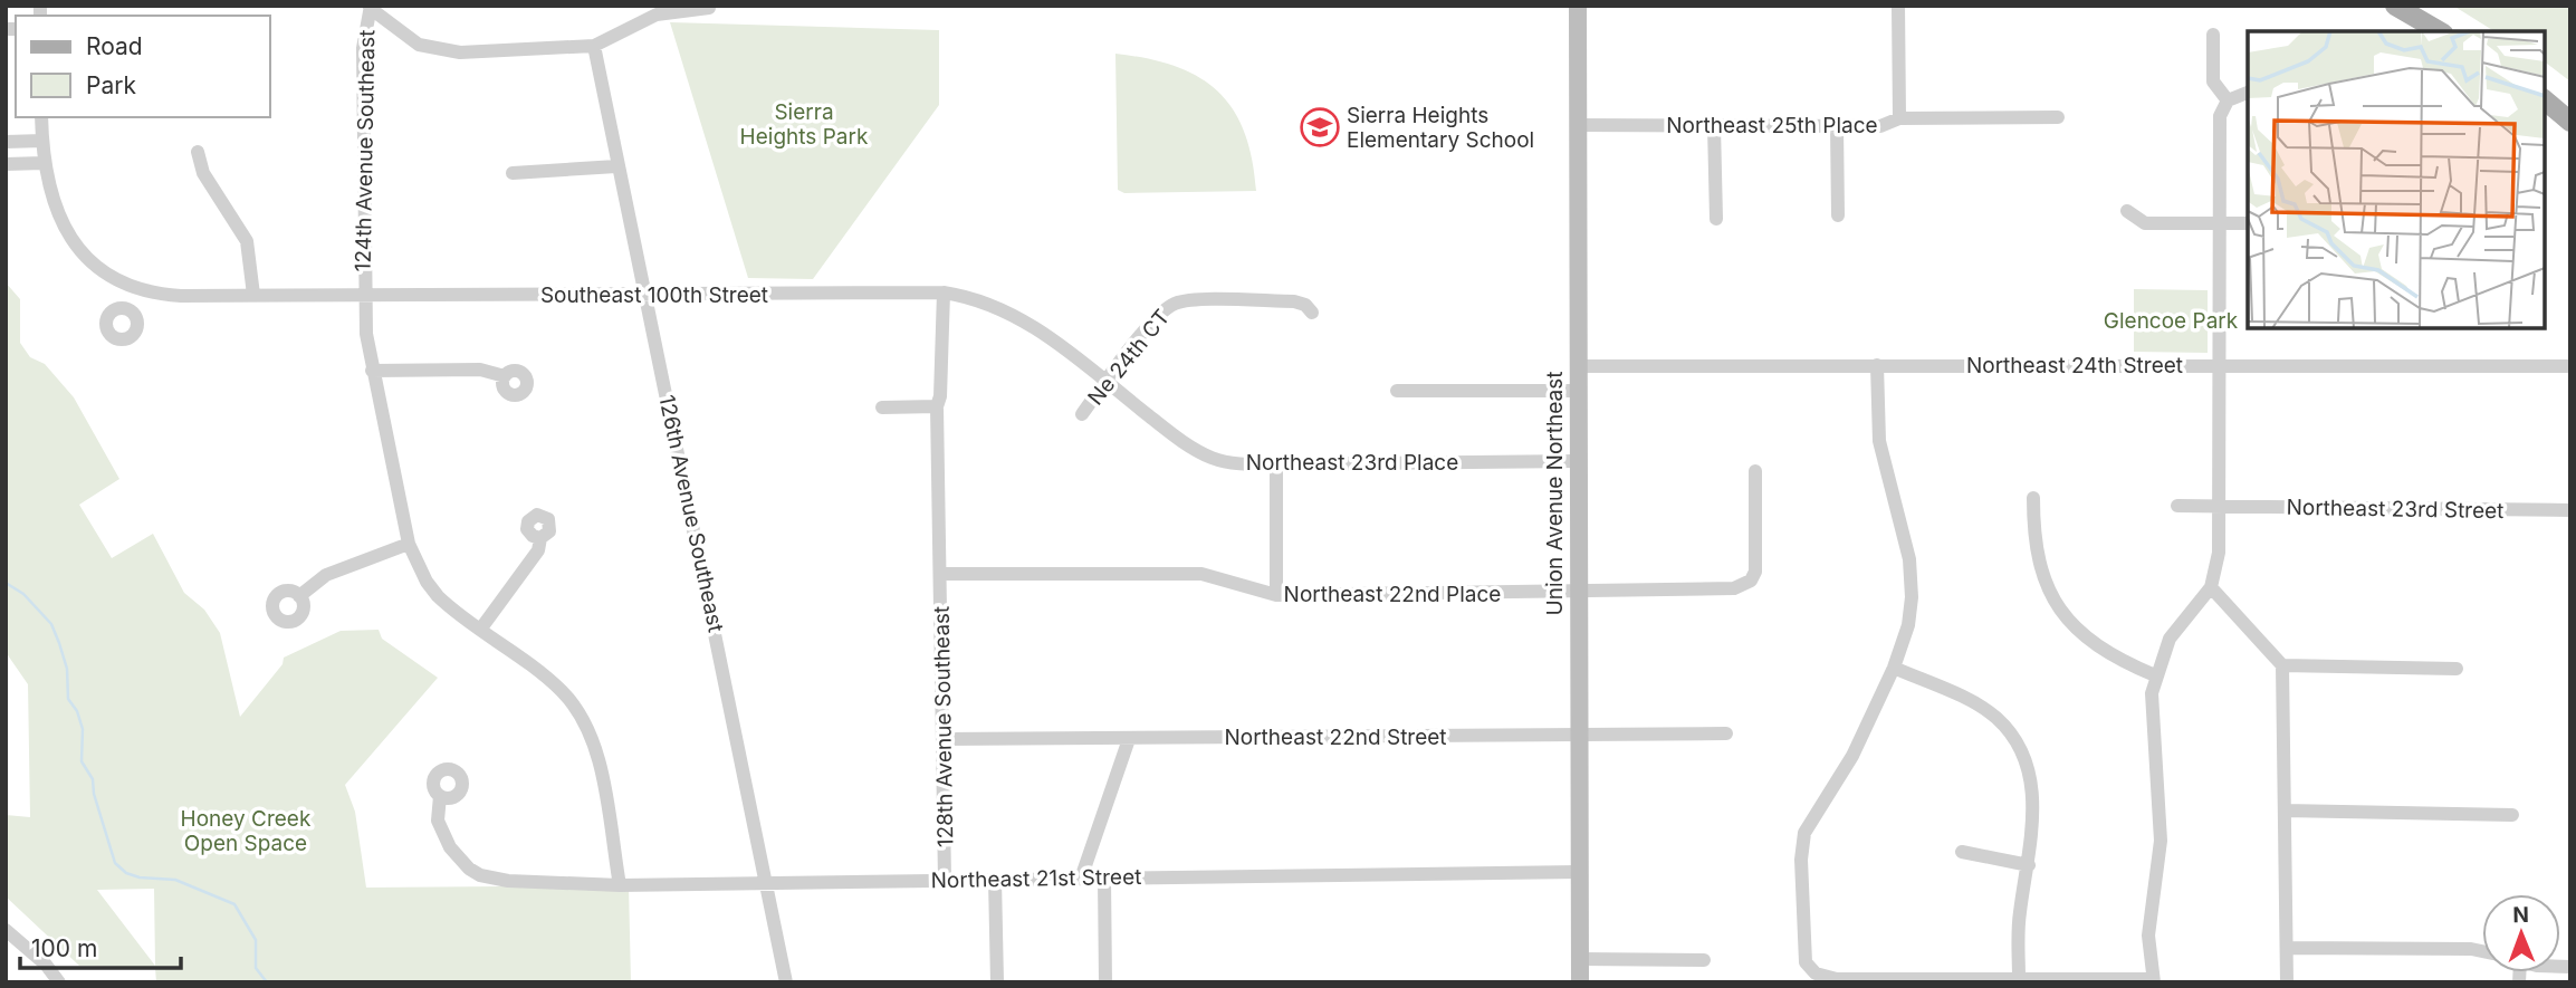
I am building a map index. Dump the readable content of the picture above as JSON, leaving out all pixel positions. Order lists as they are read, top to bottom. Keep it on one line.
{"streets":{"street":["Northeast 25th Place","124th Avenue Southeast","Southeast 100th Street","Ne 24th CT","Northeast 24th Street","Northeast 23rd Place","Union Avenue Northeast","Northeast 23rd Street","126th Avenue Southeast","Northeast 22nd Place","128th Avenue Southeast","Northeast 22nd Street","Northeast 21st Street"]},"crossings":[["Northeast 25th Place","Union Avenue Northeast"],["124th Avenue Southeast","Southeast 100th Street"],["124th Avenue Southeast","Northeast 21st Street"],["Southeast 100th Street","Northeast 23rd Place"],["Southeast 100th Street","126th Avenue Southeast"],["Southeast 100th Street","128th Avenue Southeast"],["Ne 24th CT","Northeast 23rd Place"],["Northeast 24th Street","Union Avenue Northeast"],["Northeast 23rd Place","Union Avenue Northeast"],["Northeast 23rd Place","128th Avenue Southeast"],["Union Avenue Northeast","Northeast 22nd Place"],["Union Avenue Northeast","Northeast 22nd Street"],["Union Avenue Northeast","Northeast 21st Street"],["126th Avenue Southeast","Northeast 21st Street"],["Northeast 22nd Place","128th Avenue Southeast"],["128th Avenue Southeast","Northeast 22nd Street"],["128th Avenue Southeast","Northeast 21st Street"]],"parks":["Sierra Heights Park","Glencoe Park","Honey Creek Open Space"],"places":{"school or university":["Sierra Heights Elementary School"]},"legend":["Road","Park"],"scale_bar":"100 m","north":"top"}
